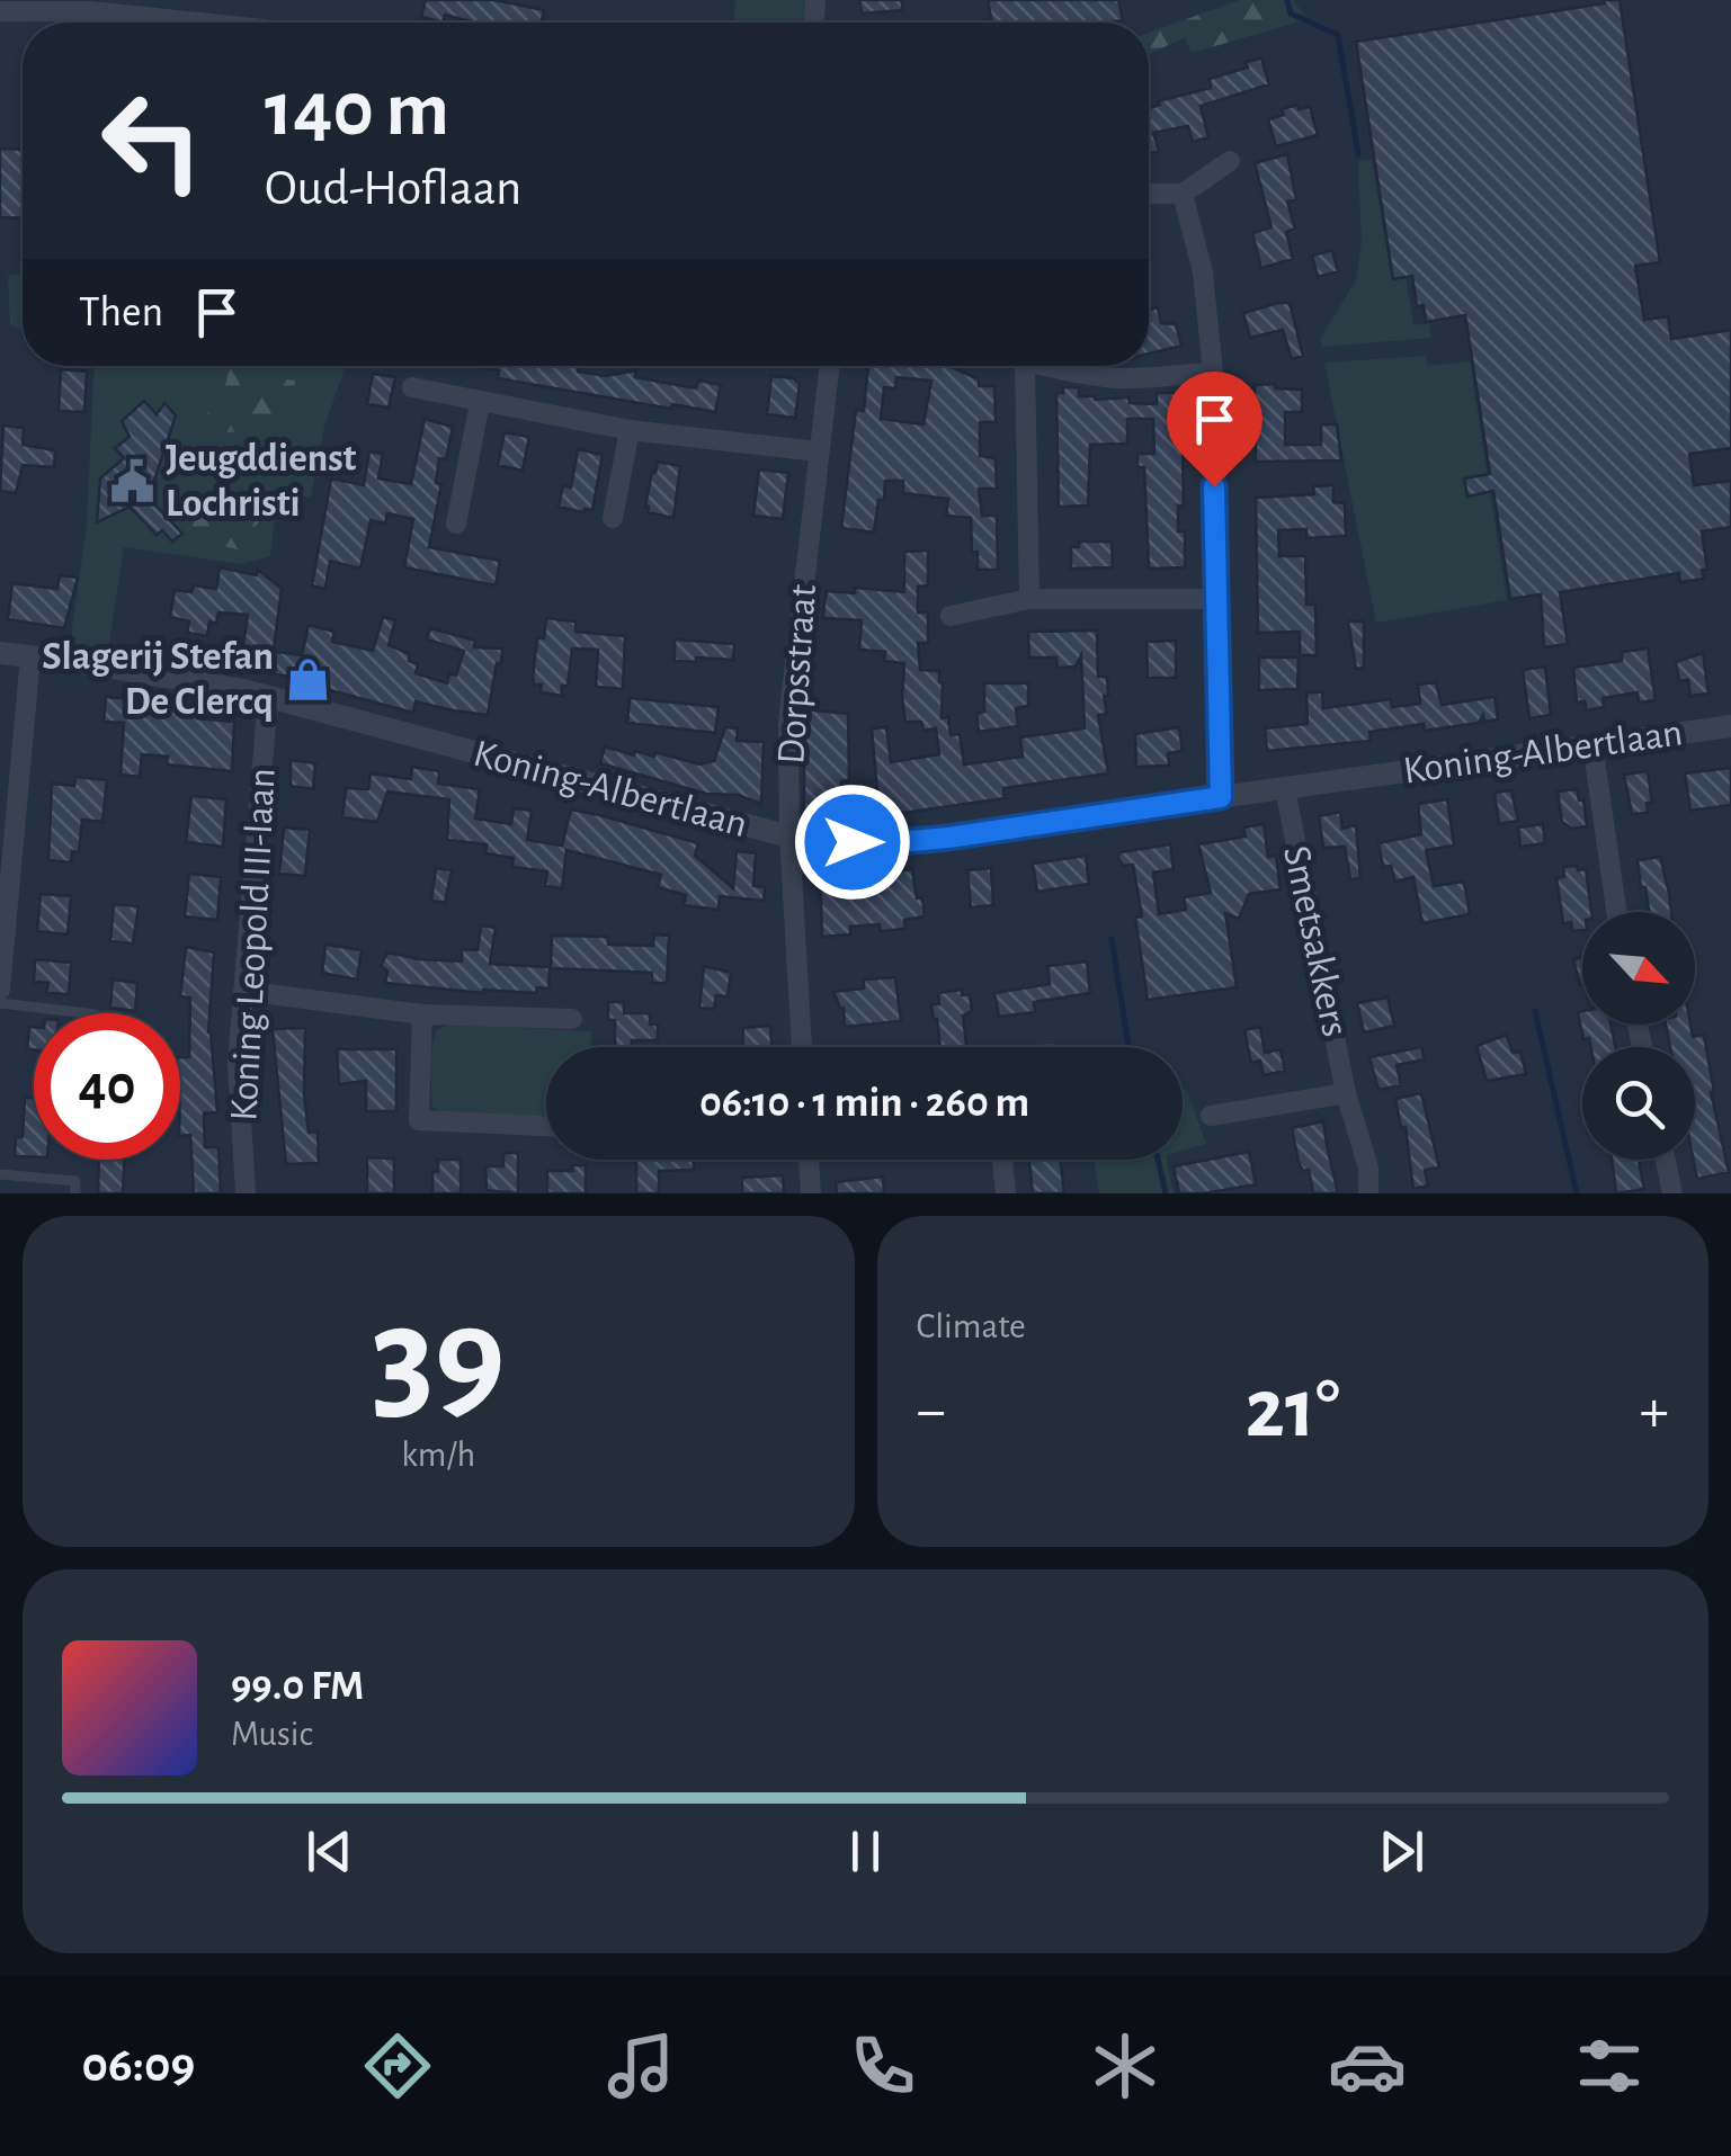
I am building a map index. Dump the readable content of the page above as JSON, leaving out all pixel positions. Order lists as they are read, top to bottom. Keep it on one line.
{"streets":{"street":["Dorpsstraat","Koning-Albertlaan","Smetsakkers","Koning Leopold III-laan"]},"crossings":[["Dorpsstraat","Koning-Albertlaan"],["Koning-Albertlaan","Smetsakkers"],["Koning-Albertlaan","Koning Leopold III-laan"]],"places":{"public building":["Jeugddienst Lochristi"],"shop":["Slagerij Stefan De Clercq"]},"north":"bottom right","page":{"turn":["140 m","Oud-Hoflaan"],"then":"Then","limit":"40","trip":"06:10 · 1 min · 260 m","tile":[["39","km/h"],"Climate"],"heat":["−","21°","+"],"song":["99.0 FM","Music"],"tabs":"06:09"}}
